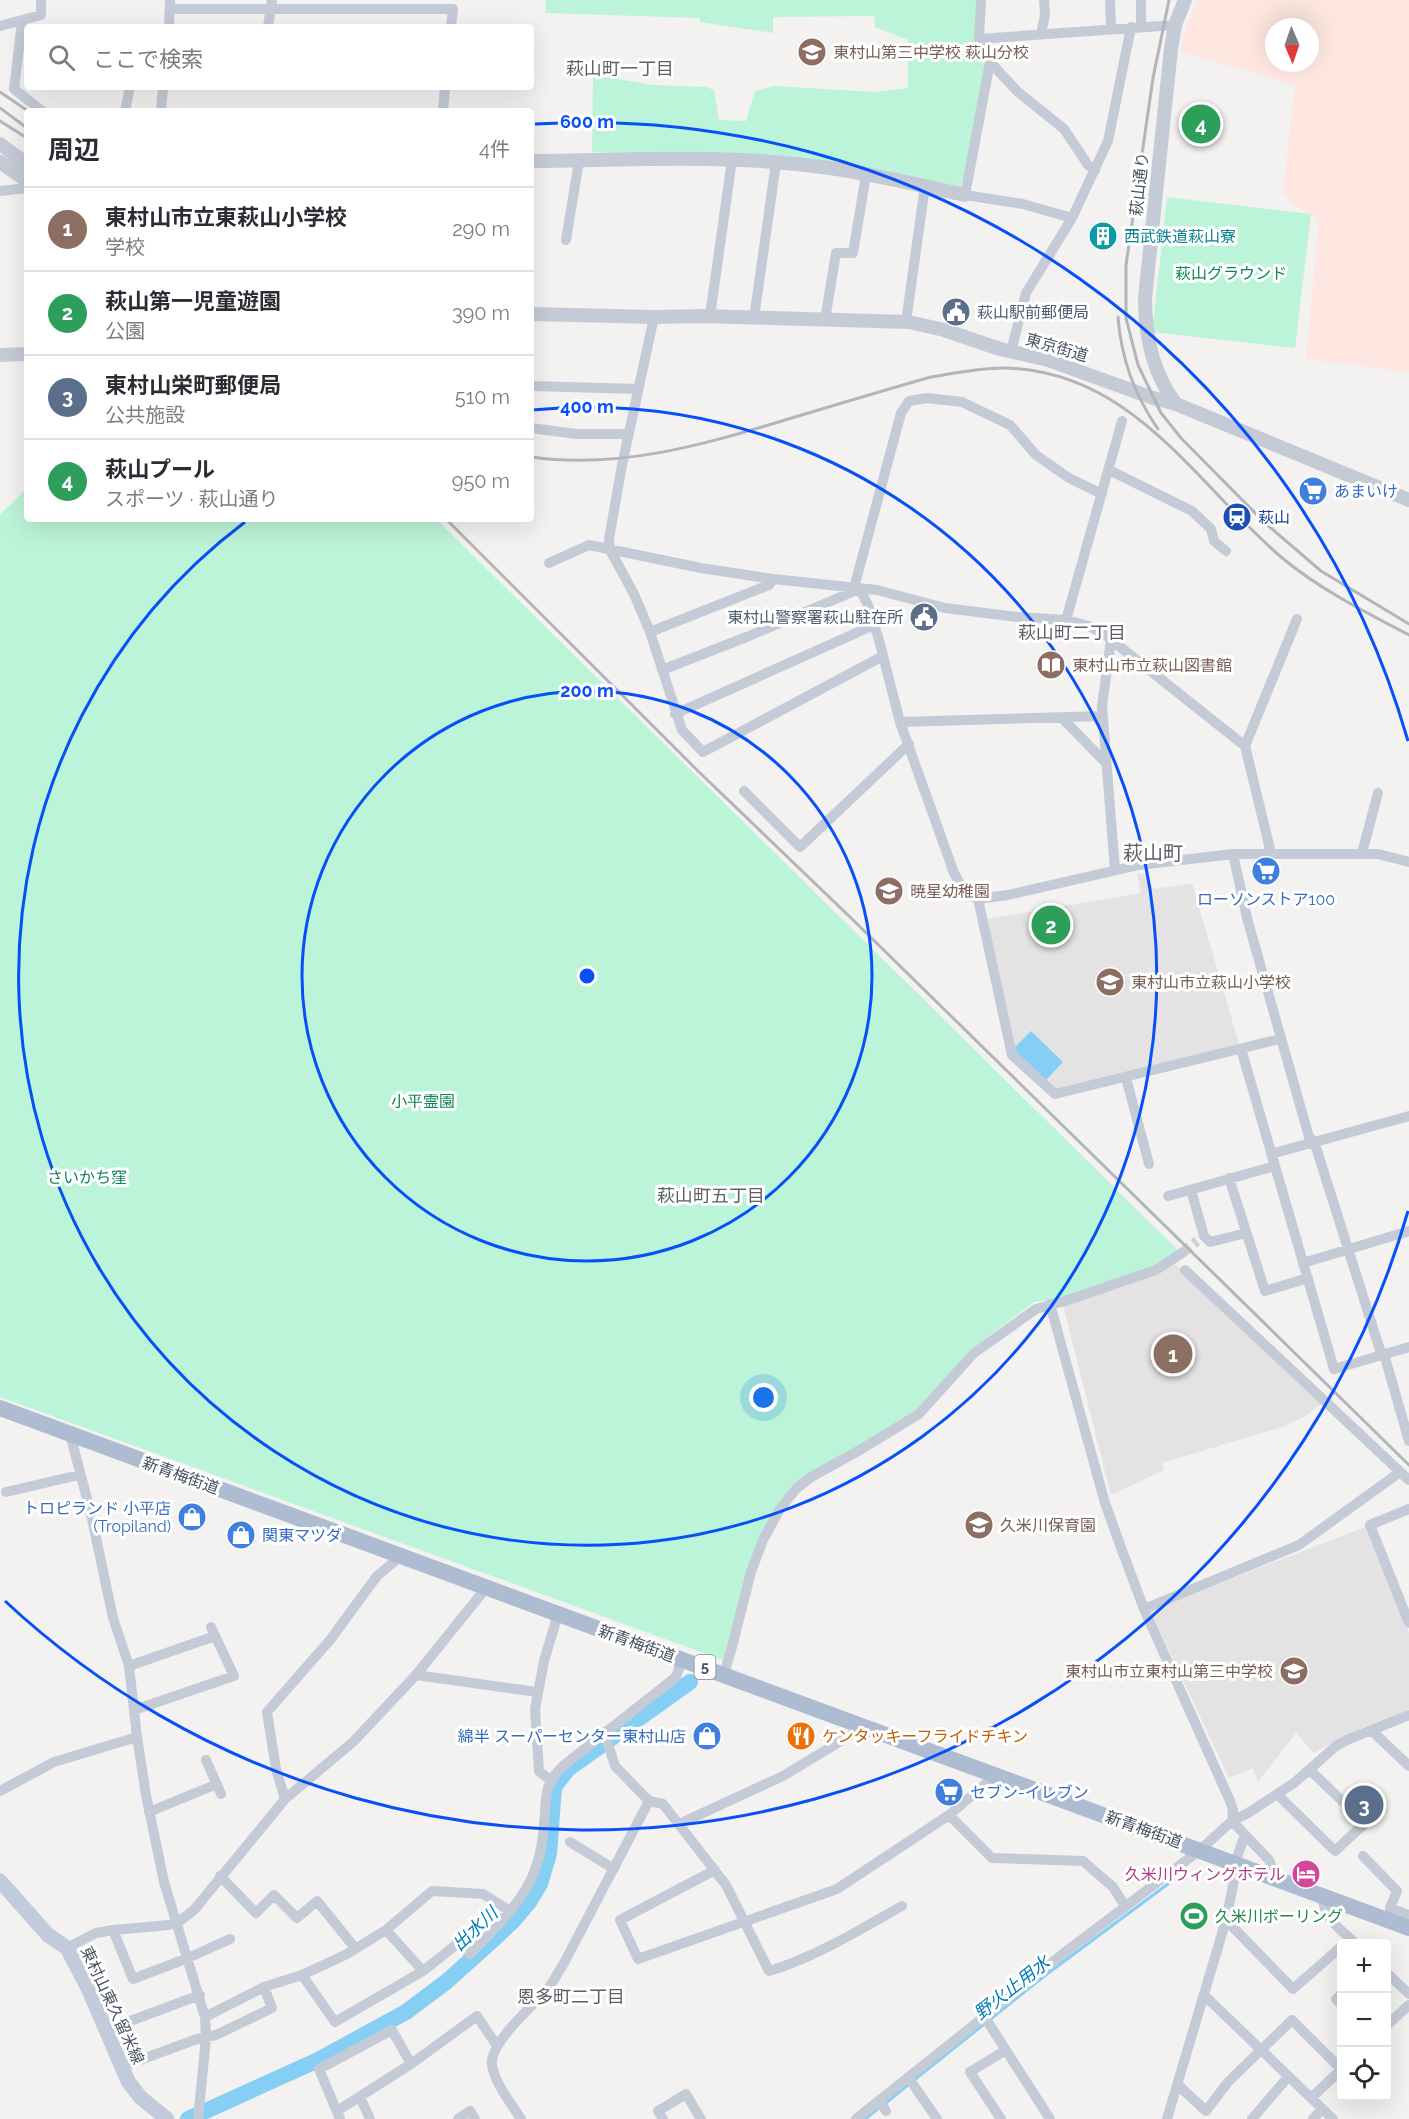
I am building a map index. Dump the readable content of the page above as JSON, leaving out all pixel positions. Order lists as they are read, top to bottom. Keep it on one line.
{"streets":{"main road":["新青梅街道","5","東村山東久留米線"],"street":["萩山通り","東京街道"]},"crossings":[["萩山通り","東京街道"]],"districts":["萩山町一丁目","萩山町二丁目","萩山町","萩山町五丁目","恩多町二丁目"],"water":["出水川","野火止用水"],"parks":["萩山グラウンド","小平霊園","さいかち窪"],"places":{"school or university":["東村山第三中学校 萩山分校","暁星幼稚園","東村山市立萩山小学校","久米川保育園","東村山市立東村山第三中学校"],"building":["西武鉄道萩山寮"],"public building":["萩山駅前郵便局","東村山警察署萩山駐在所"],"supermarket":["あまいけ","ローソンストア100","セブン-イレブン"],"station":["萩山"],"library":["東村山市立萩山図書館"],"shop":["トロピランド 小平店 (Tropiland)","関東マツダ","綿半 スーパーセンター東村山店"],"restaurant":["ケンタッキーフライドチキン"],"hotel":["久米川ウィングホテル"],"sports":["久米川ボーリング"]},"north":"bottom","page":{"search":"ここで検索","pins":["4","2","1","3"],"heading":["周辺","4件"],"list":[{"mark":"1","name":"東村山市立東萩山小学校","note":"学校","value":"290 m"},{"mark":"2","name":"萩山第一児童遊園","note":"公園","value":"390 m"},{"mark":"3","name":"東村山栄町郵便局","note":"公共施設","value":"510 m"},{"mark":"4","name":"萩山プール","note":"スポーツ · 萩山通り","value":"950 m"}],"map_buttons":["+","−"]},"rings":["600 m","400 m","200 m"]}
